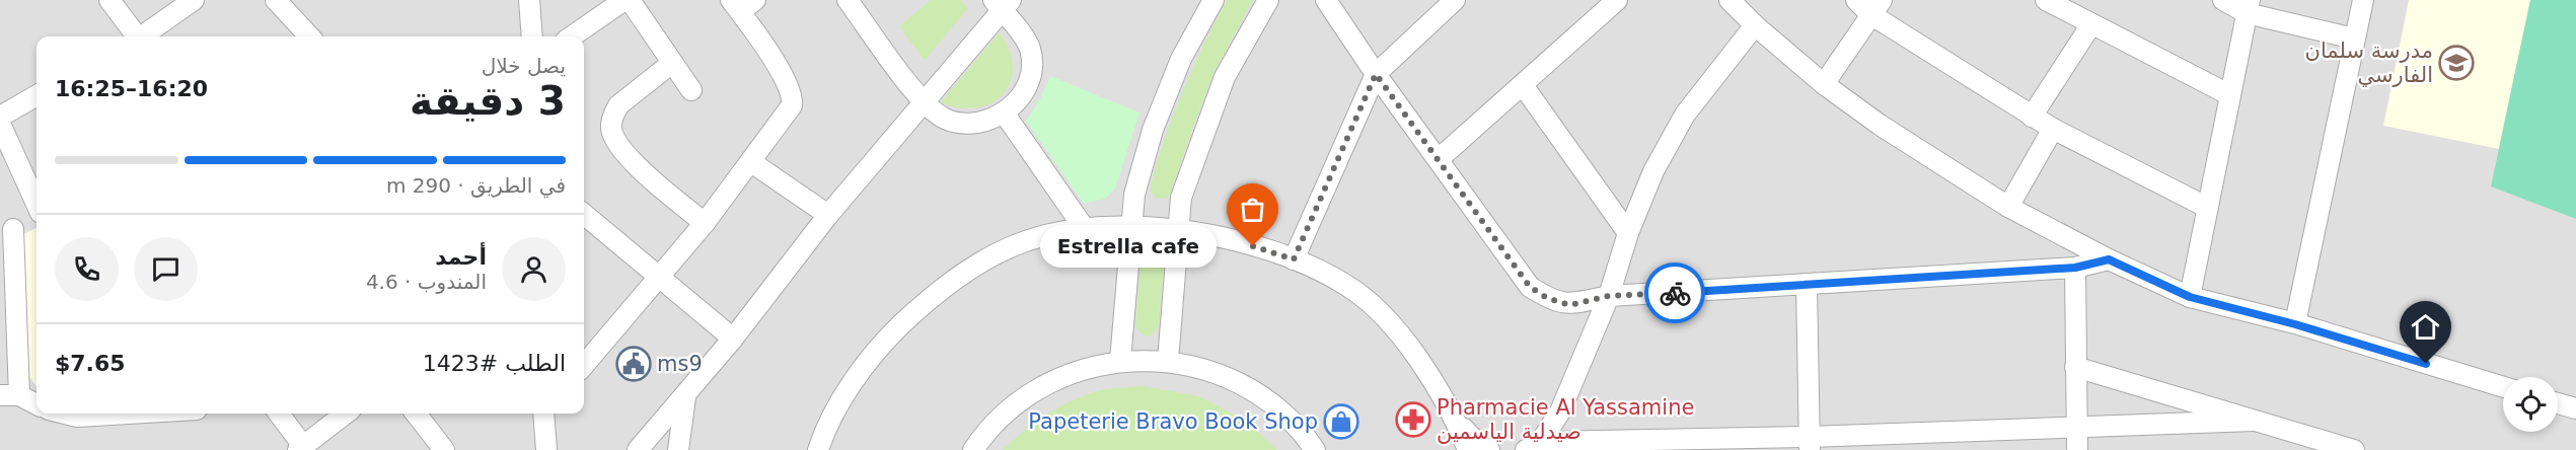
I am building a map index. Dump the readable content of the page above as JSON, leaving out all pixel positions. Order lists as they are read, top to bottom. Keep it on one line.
{"places":{"school or university":["مدرسة سلمان الفارسي"],"other":["Estrella cafe"],"public building":["ms9"],"pharmacy":["Pharmacie Al Yassamine صيدلية الياسمين"],"shop":["Papeterie Bravo Book Shop"]},"page":{"heading":["3 دقيقة","يصل خلال","16:20–16:25"],"panel":["أحمد","المندوب · 4.6","الطلب #1423","$7.65"],"bar":"في الطريق · 290 m","bubble":"Estrella cafe"}}
